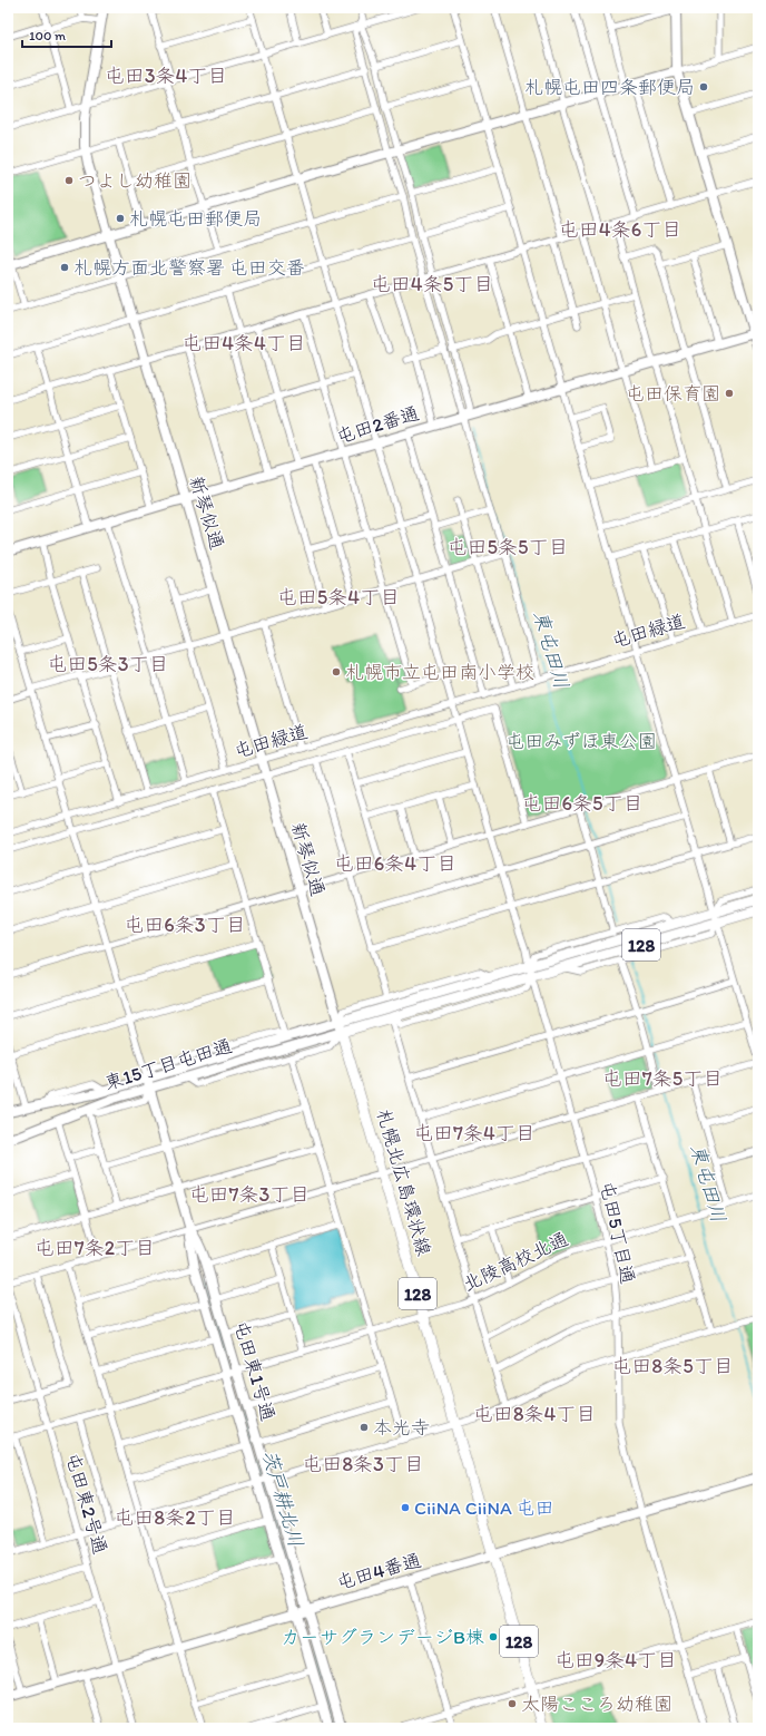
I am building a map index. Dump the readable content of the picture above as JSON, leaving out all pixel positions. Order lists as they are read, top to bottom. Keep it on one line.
{"streets":{"main road":["128","札幌北広島環状線"],"street":["屯田2番通","新琴似通","屯田緑道","東15丁目屯田通","屯田5丁目通","北陵高校北通","屯田東1号通","屯田東2号通","屯田4番通"]},"crossings":[["屯田2番通","新琴似通"],["屯田2番通","屯田5丁目通"],["新琴似通","屯田緑道"],["新琴似通","128"],["新琴似通","東15丁目屯田通"],["新琴似通","札幌北広島環状線"],["屯田緑道","屯田5丁目通"],["128","東15丁目屯田通"],["128","札幌北広島環状線"],["128","屯田5丁目通"],["東15丁目屯田通","札幌北広島環状線"],["東15丁目屯田通","屯田東1号通"],["札幌北広島環状線","北陵高校北通"],["札幌北広島環状線","屯田4番通"],["屯田5丁目通","北陵高校北通"],["屯田5丁目通","屯田4番通"],["北陵高校北通","屯田東1号通"],["北陵高校北通","屯田東2号通"],["屯田東1号通","屯田4番通"],["屯田東2号通","屯田4番通"]],"districts":["屯田3条4丁目","屯田4条6丁目","屯田4条5丁目","屯田4条4丁目","屯田5条5丁目","屯田5条4丁目","屯田5条3丁目","屯田6条5丁目","屯田6条4丁目","屯田6条3丁目","屯田7条5丁目","屯田7条4丁目","屯田7条3丁目","屯田7条2丁目","屯田8条5丁目","屯田8条4丁目","屯田8条3丁目","屯田8条2丁目","屯田9条4丁目"],"water":["東屯田川","茨戸耕北川"],"parks":["屯田みずほ東公園"],"places":["札幌屯田四条郵便局","つよし幼稚園","札幌屯田郵便局","札幌方面北警察署 屯田交番","屯田保育園","札幌市立屯田南小学校","本光寺","CiiNA CiiNA 屯田","カーサグランデージB棟","太陽こころ幼稚園"],"scale_bar":"100 m"}
